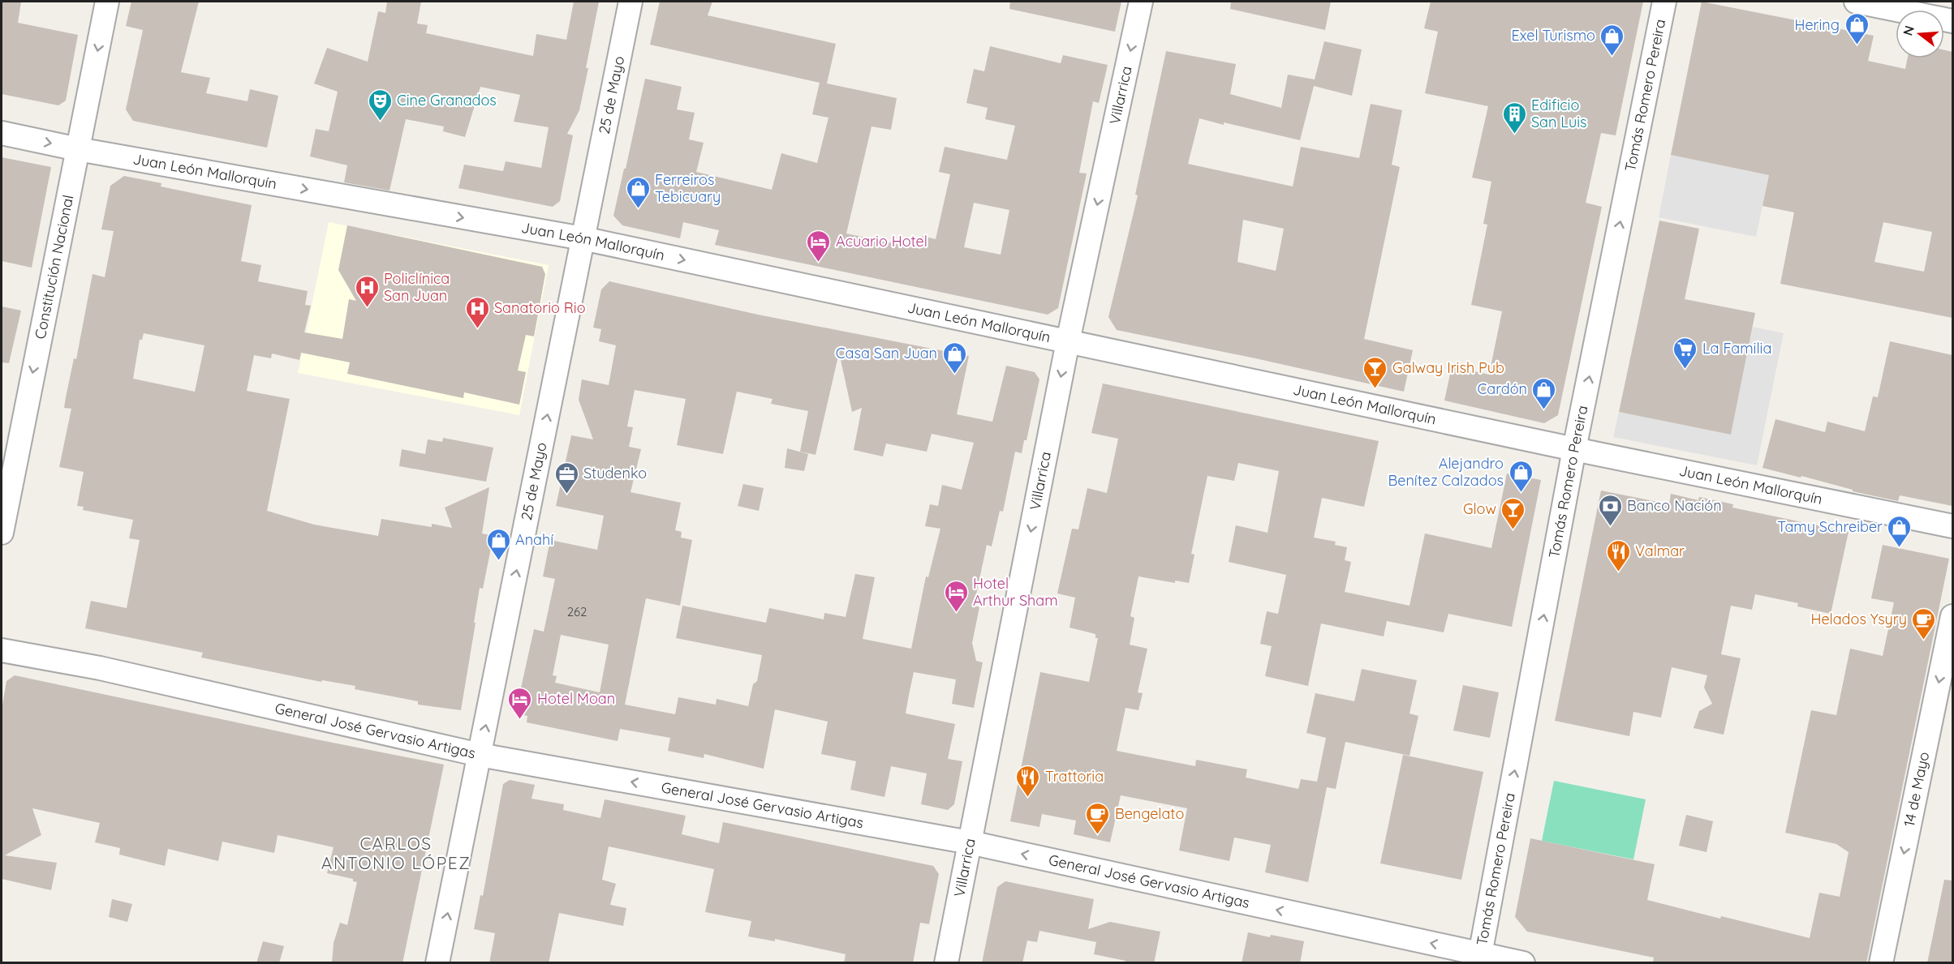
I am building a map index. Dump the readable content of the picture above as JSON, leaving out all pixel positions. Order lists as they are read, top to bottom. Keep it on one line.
{"streets":{"street":["Tomás Romero Pereira","25 de Mayo","Villarrica","Juan León Mallorquín","Constitución Nacional","General José Gervasio Artigas","14 de Mayo"]},"crossings":[["Tomás Romero Pereira","Juan León Mallorquín"],["Tomás Romero Pereira","General José Gervasio Artigas"],["25 de Mayo","Juan León Mallorquín"],["25 de Mayo","General José Gervasio Artigas"],["Villarrica","Juan León Mallorquín"],["Villarrica","General José Gervasio Artigas"],["Juan León Mallorquín","Constitución Nacional"]],"one_way":["Tomás Romero Pereira","25 de Mayo","Villarrica","Juan León Mallorquín","Constitución Nacional","General José Gervasio Artigas","14 de Mayo"],"districts":["CARLOS ANTONIO LÓPEZ"],"places":{"shop":["Hering","Exel Turismo","Ferreiros Tebicuary","Casa San Juan","Cardón","Alejandro Benítez Calzados","Tamy Schreiber","Anahí"],"theatre":["Cine Granados"],"building":["Edificio San Luis"],"hotel":["Acuario Hotel","Hotel Arthur Sham","Hotel Moan"],"hospital":["Policlínica San Juan","Sanatorio Rio"],"supermarket":["La Familia"],"bar":["Galway Irish Pub","Glow"],"office":["Studenko"],"bank":["Banco Nación"],"restaurant":["Valmar","Trattoria"],"cafe":["Helados Ysyry","Bengelato"]},"house_numbers":["262"],"north":"left"}
